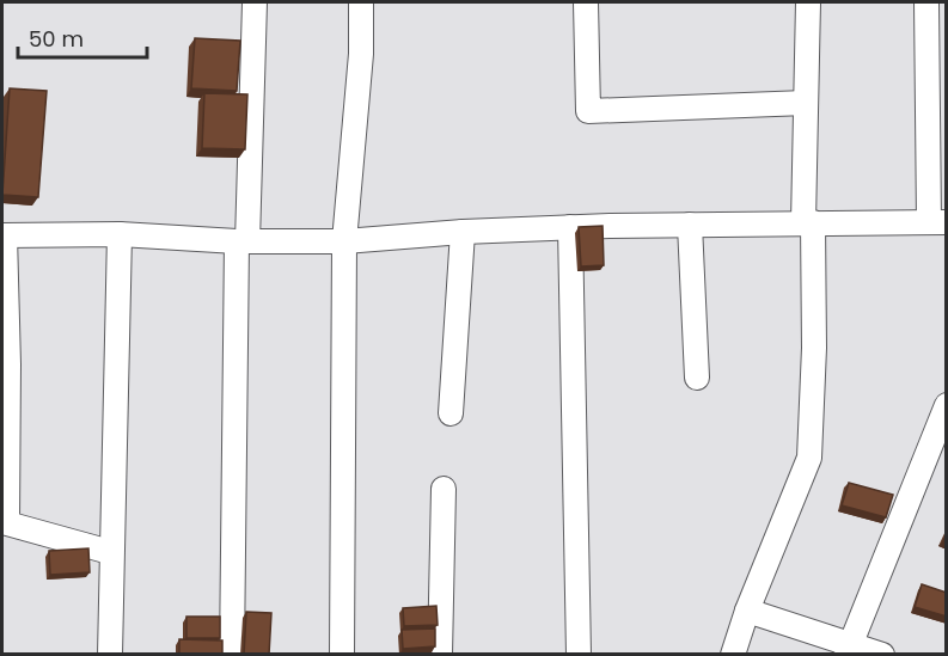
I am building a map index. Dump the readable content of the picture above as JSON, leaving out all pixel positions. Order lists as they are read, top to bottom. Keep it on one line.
{"scale_bar":"50 m"}
